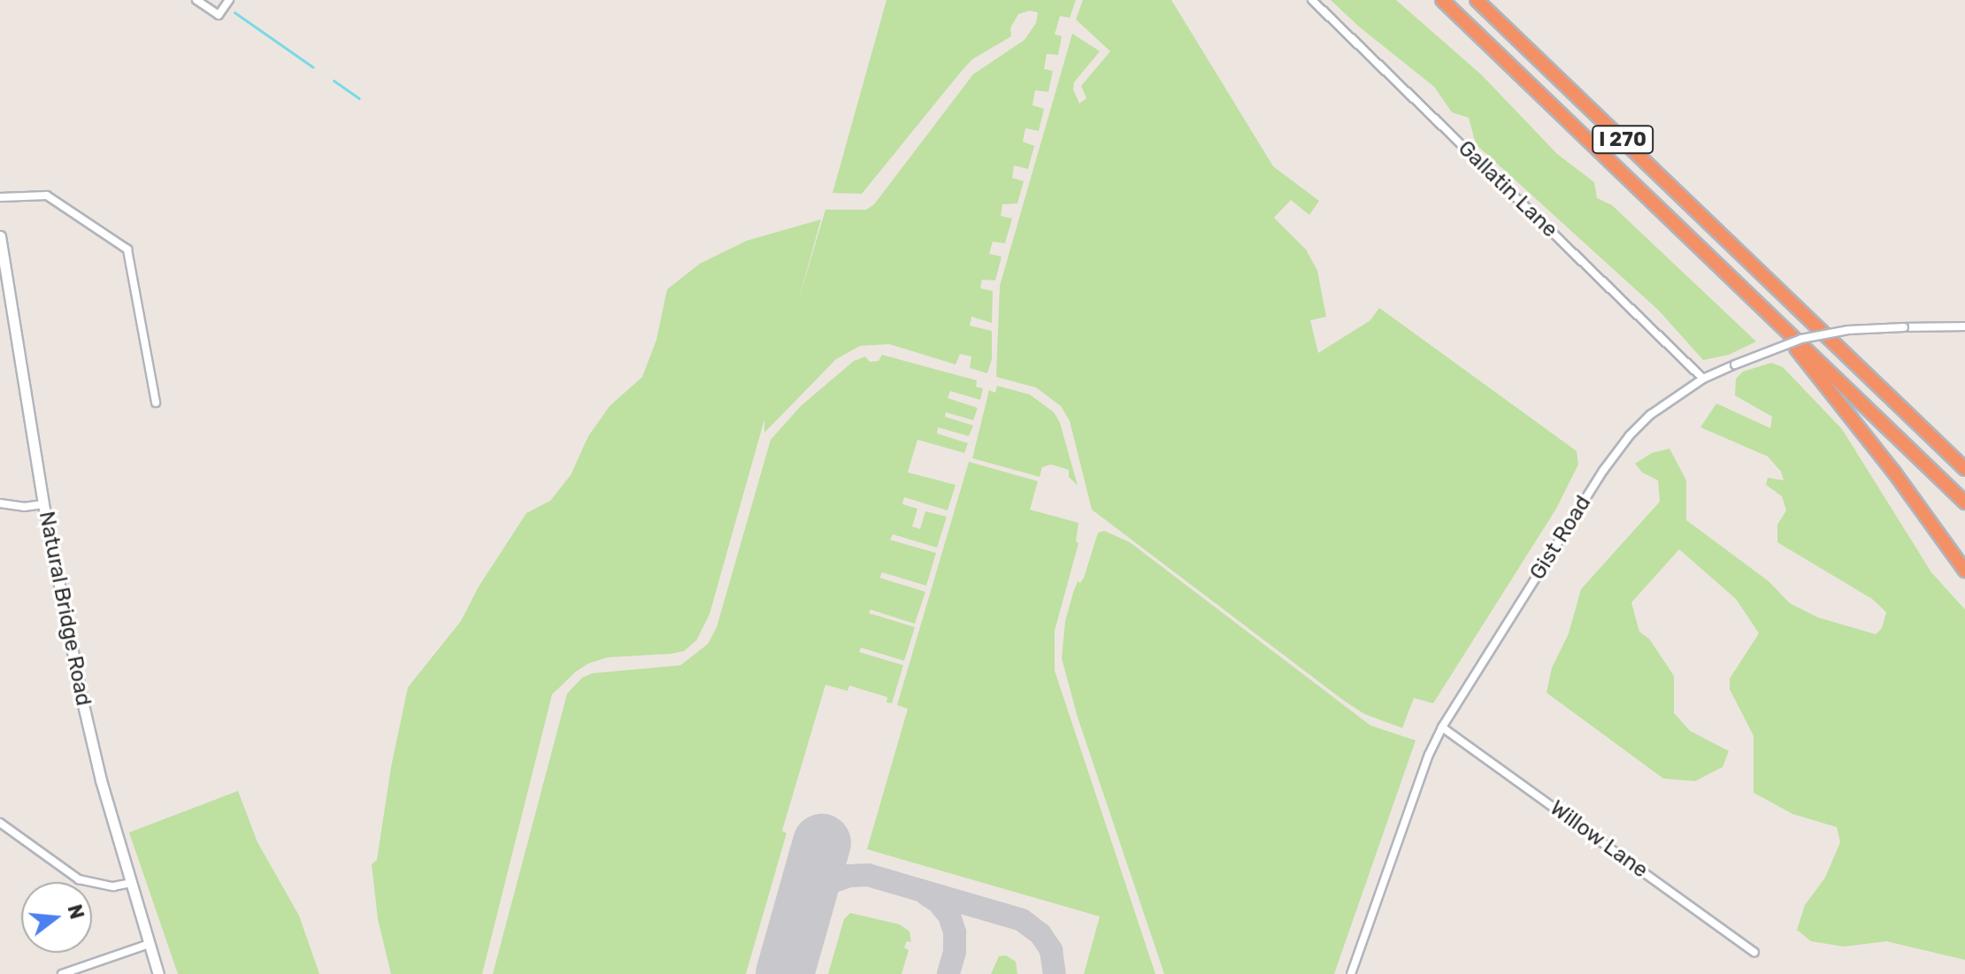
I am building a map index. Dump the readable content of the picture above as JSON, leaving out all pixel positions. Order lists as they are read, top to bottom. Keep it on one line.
{"streets":{"highway":["I 270"],"main road":["Natural Bridge Road"],"street":["Gallatin Lane","Gist Road","Willow Lane"]},"crossings":[["Gallatin Lane","Gist Road"],["Gist Road","Willow Lane"]],"north":"right"}
